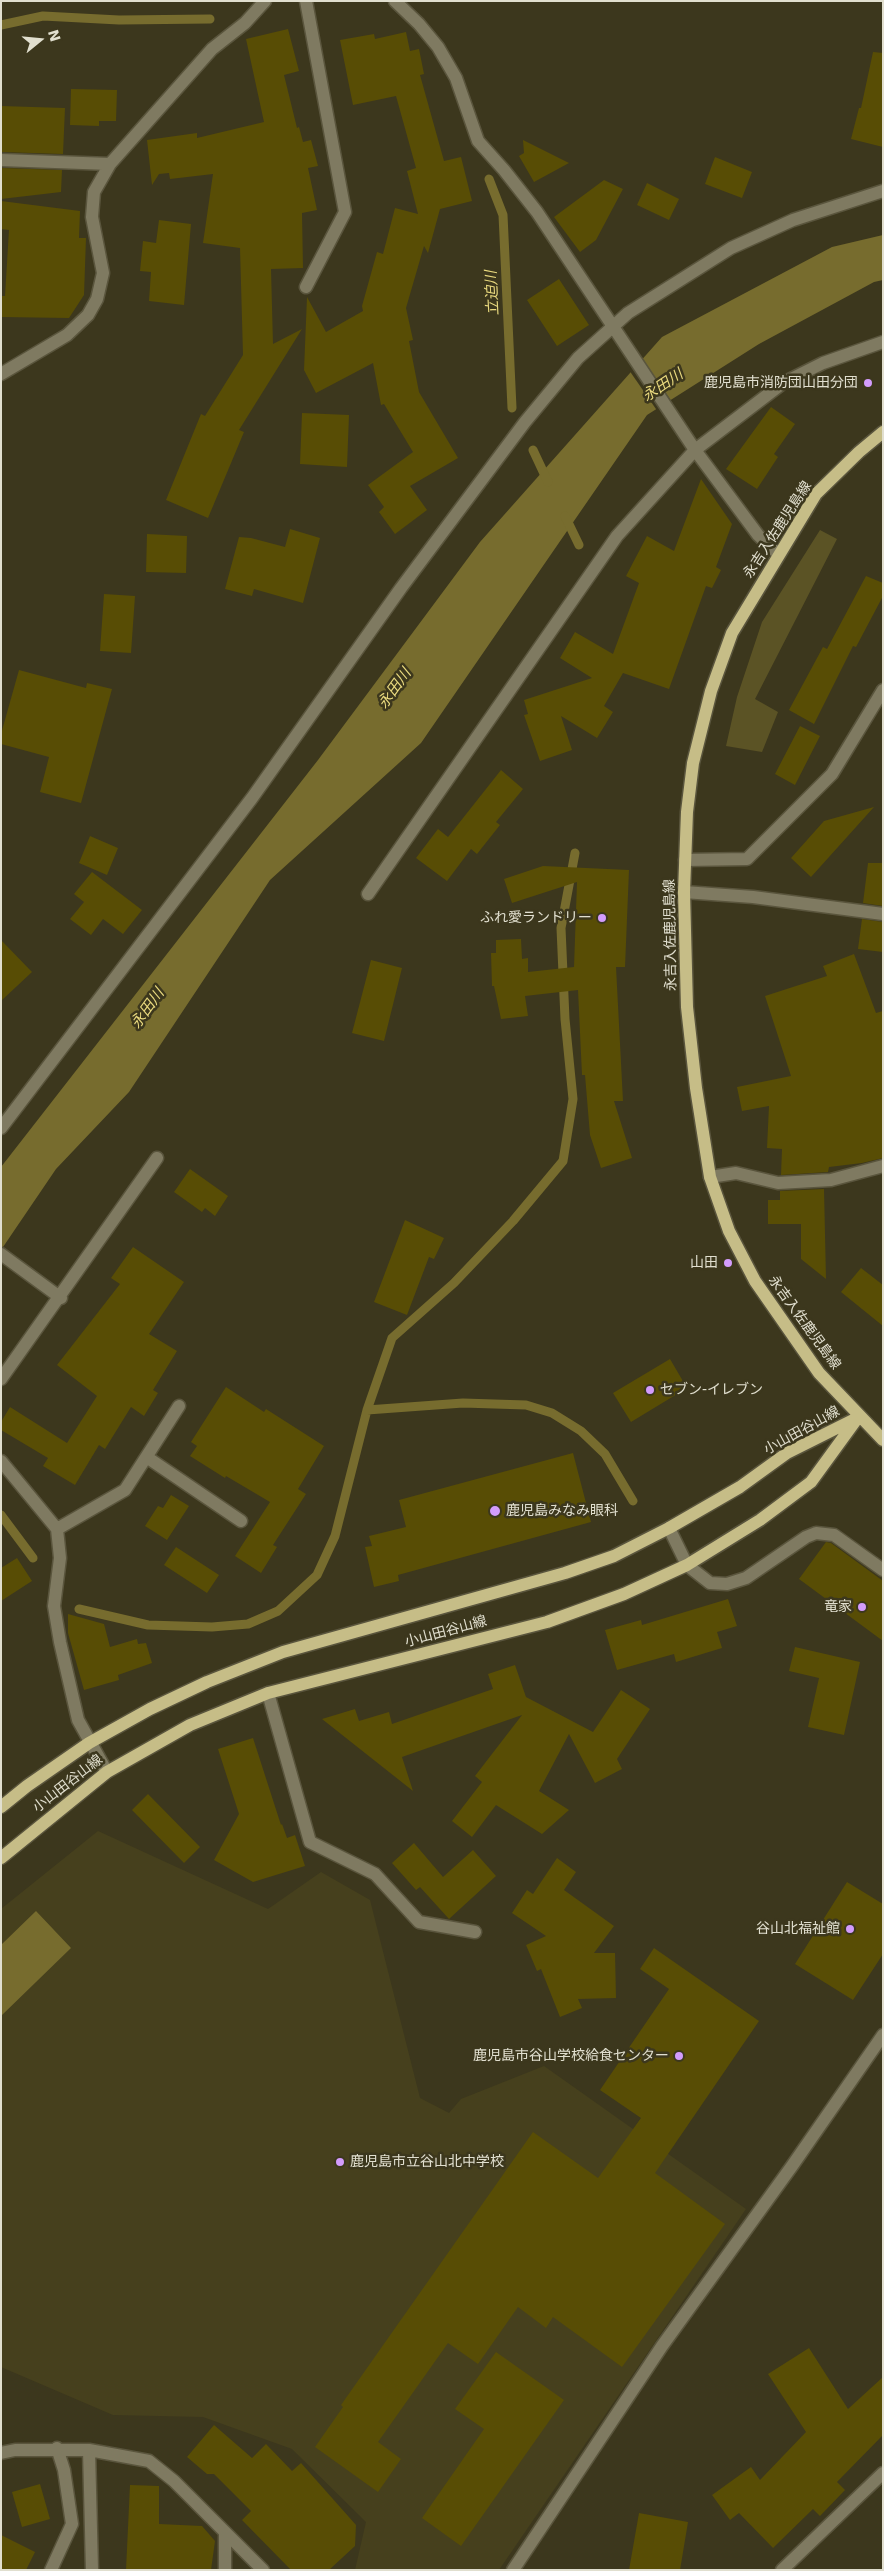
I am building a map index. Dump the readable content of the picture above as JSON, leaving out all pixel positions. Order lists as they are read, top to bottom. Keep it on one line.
{"streets":{"main road":["永吉入佐鹿児島線","小山田谷山線"]},"crossings":[["永吉入佐鹿児島線","小山田谷山線"]],"water":["立迫川","永田川"],"places":["鹿児島市消防団山田分団","ふれ愛ランドリー","山田","セブン-イレブン","鹿児島みなみ眼科","竜家","谷山北福祉館","鹿児島市谷山学校給食センター","鹿児島市立谷山北中学校"],"north":"right"}
